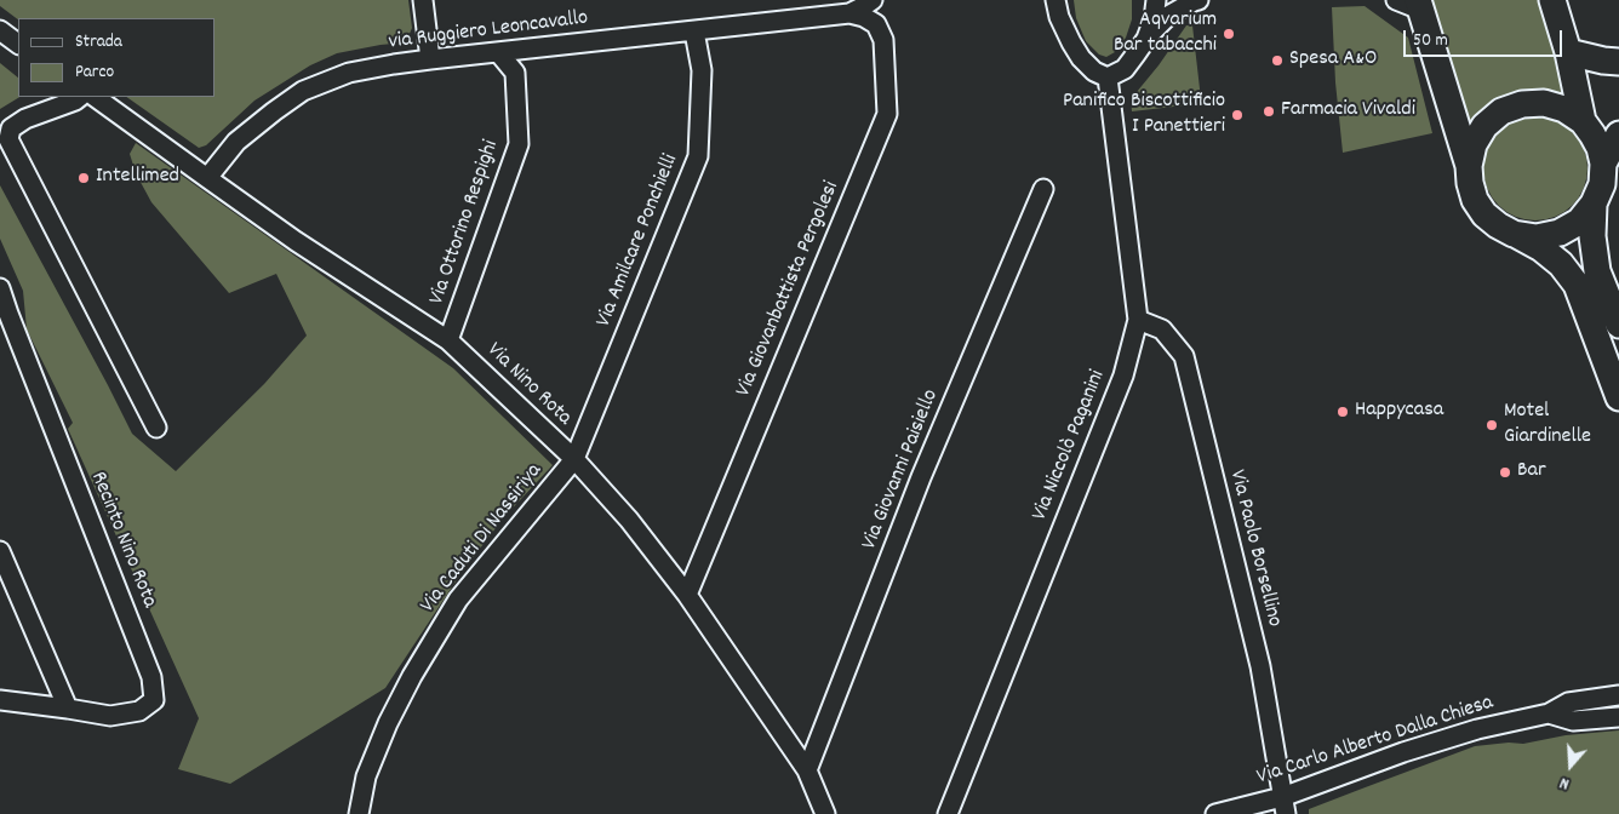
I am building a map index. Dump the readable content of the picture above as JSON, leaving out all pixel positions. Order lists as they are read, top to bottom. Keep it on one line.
{"streets":{"street":["via Ruggiero Leoncavallo","Via Ottorino Respighi","Via Amilcare Ponchielli","Via Giovanbattista Pergolesi","Via Nino Rota","Via Niccolò Paganini","Via Giovanni Paisiello","Via Caduti Di Nassiriya","Recinto Nino Rota","Via Paolo Borsellino","Via Carlo Alberto Dalla Chiesa"]},"crossings":[["via Ruggiero Leoncavallo","Via Ottorino Respighi"],["via Ruggiero Leoncavallo","Via Amilcare Ponchielli"],["via Ruggiero Leoncavallo","Via Giovanbattista Pergolesi"],["via Ruggiero Leoncavallo","Via Nino Rota"],["Via Ottorino Respighi","Via Nino Rota"],["Via Amilcare Ponchielli","Via Nino Rota"],["Via Amilcare Ponchielli","Via Caduti Di Nassiriya"],["Via Giovanbattista Pergolesi","Via Nino Rota"],["Via Nino Rota","Via Giovanni Paisiello"],["Via Nino Rota","Via Caduti Di Nassiriya"],["Via Niccolò Paganini","Via Paolo Borsellino"],["Via Paolo Borsellino","Via Carlo Alberto Dalla Chiesa"]],"places":["Aqvarium Bar tabacchi","Spesa A&O","Farmacia Vivaldi","Panifico Biscottificio I Panettieri","Intellimed","Happycasa","Motel Giardinelle","Bar"],"legend":["Strada","Parco"],"scale_bar":"50 m","north":"bottom"}
